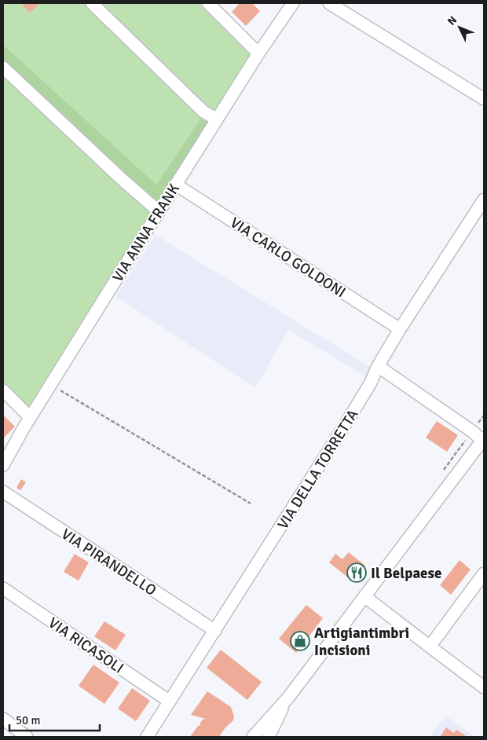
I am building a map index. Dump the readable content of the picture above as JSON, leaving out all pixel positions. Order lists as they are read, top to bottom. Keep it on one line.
{"streets":{"street":["VIA ANNA FRANK","VIA CARLO GOLDONI","VIA DELLA TORRETTA","VIA PIRANDELLO","VIA RICASOLI"]},"crossings":[["VIA ANNA FRANK","VIA CARLO GOLDONI"],["VIA CARLO GOLDONI","VIA DELLA TORRETTA"],["VIA DELLA TORRETTA","VIA PIRANDELLO"],["VIA DELLA TORRETTA","VIA RICASOLI"]],"places":{"restaurant":["Il Belpaese"],"shop":["Artigiantimbri Incisioni"]},"scale_bar":"50 m","north":"top left"}
